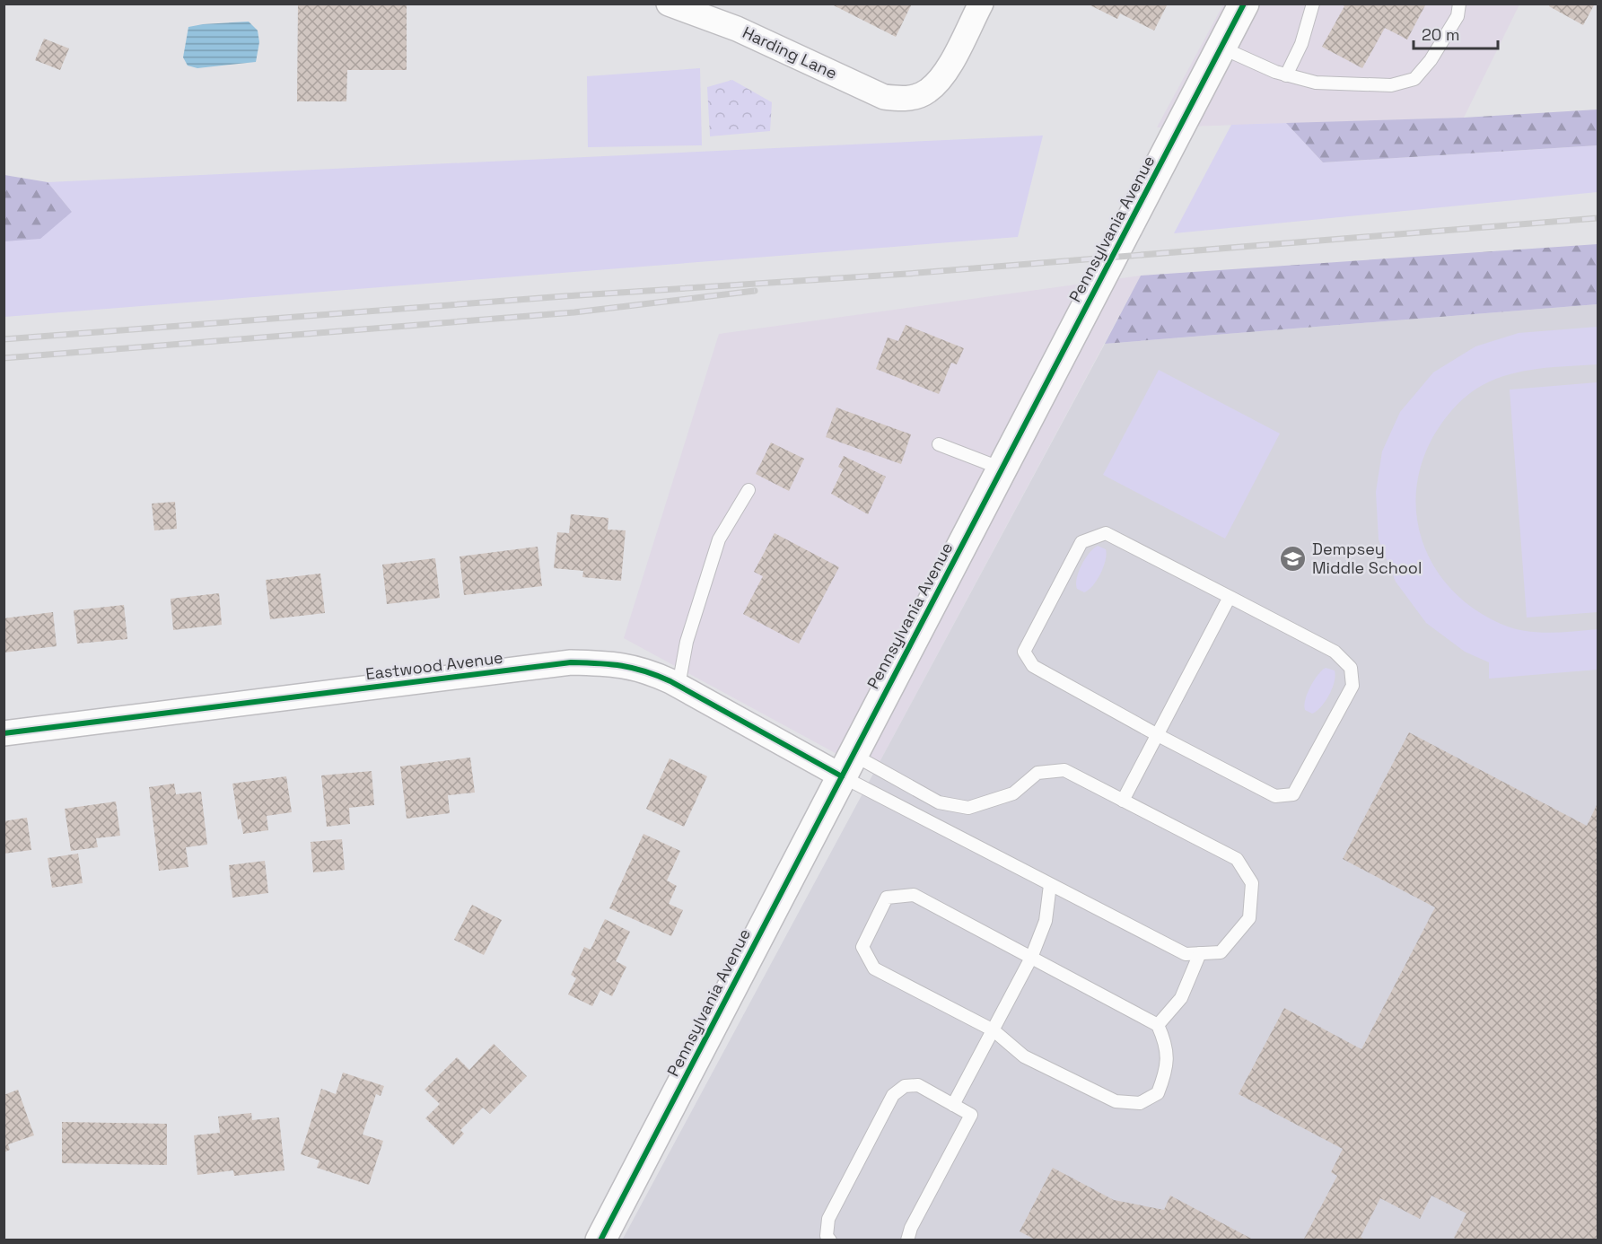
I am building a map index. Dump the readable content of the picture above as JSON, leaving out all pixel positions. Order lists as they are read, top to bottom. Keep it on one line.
{"streets":{"street":["Harding Lane","Pennsylvania Avenue","Eastwood Avenue"]},"crossings":[["Pennsylvania Avenue","Eastwood Avenue"]],"places":{"school or university":["Dempsey Middle School"]},"scale_bar":"20 m"}
